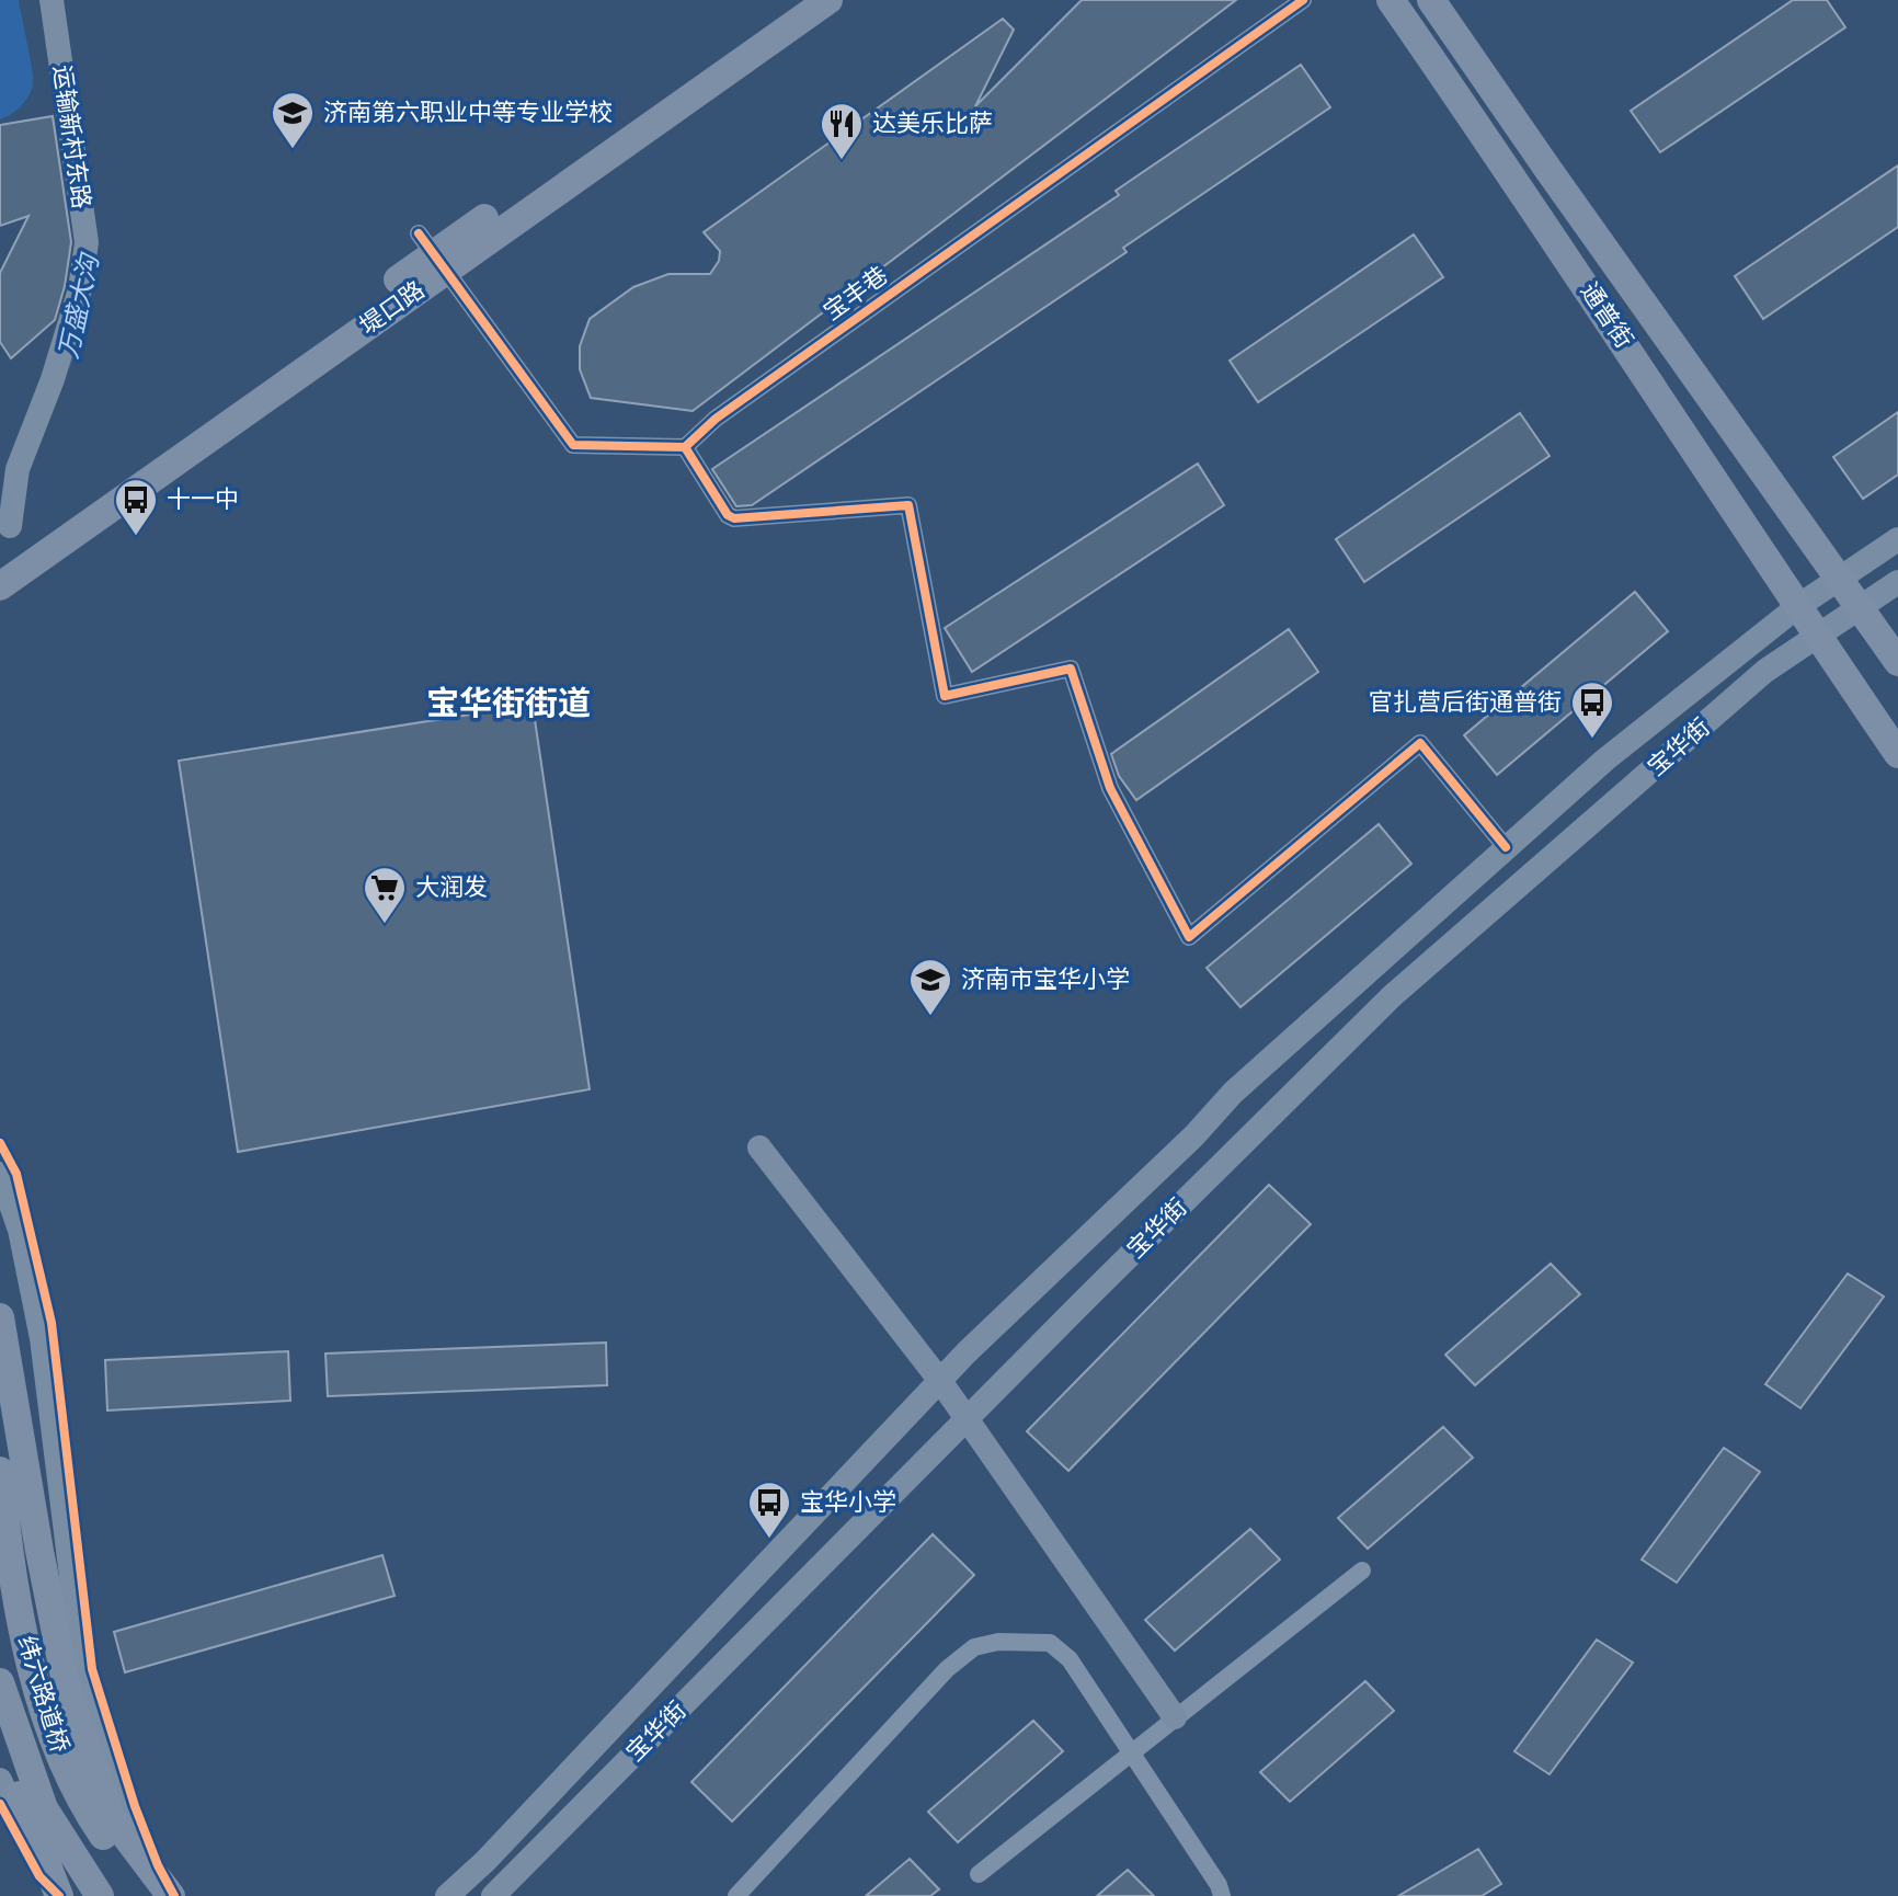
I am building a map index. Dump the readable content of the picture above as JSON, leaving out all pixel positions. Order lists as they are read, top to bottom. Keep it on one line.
{"streets":{"main road":["运输新村东路","堤口路","通普街","宝华街","纬六路道桥"],"street":["宝丰巷"]},"crossings":[["通普街","宝华街"]],"districts":["宝华街街道"],"water":["万盛大沟"],"places":{"school or university":["济南第六职业中等专业学校","济南市宝华小学"],"restaurant":["达美乐比萨"],"bus stop":["十一中","官扎营后街通普街","宝华小学"],"supermarket":["大润发"]}}
